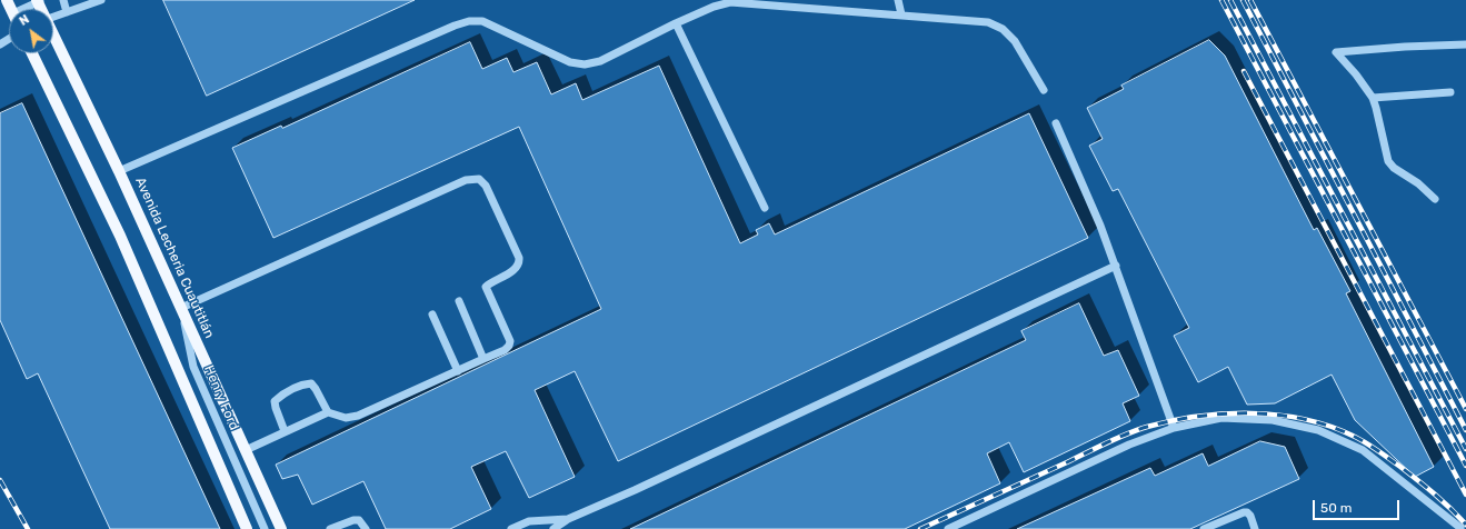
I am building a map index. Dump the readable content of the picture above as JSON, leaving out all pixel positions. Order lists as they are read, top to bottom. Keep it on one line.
{"streets":{"main road":["Avenida Lecheria Cuautitlán"],"street":["Henry Ford"]},"crossings":[["Avenida Lecheria Cuautitlán","Henry Ford"]],"scale_bar":"50 m","north":"top left"}
